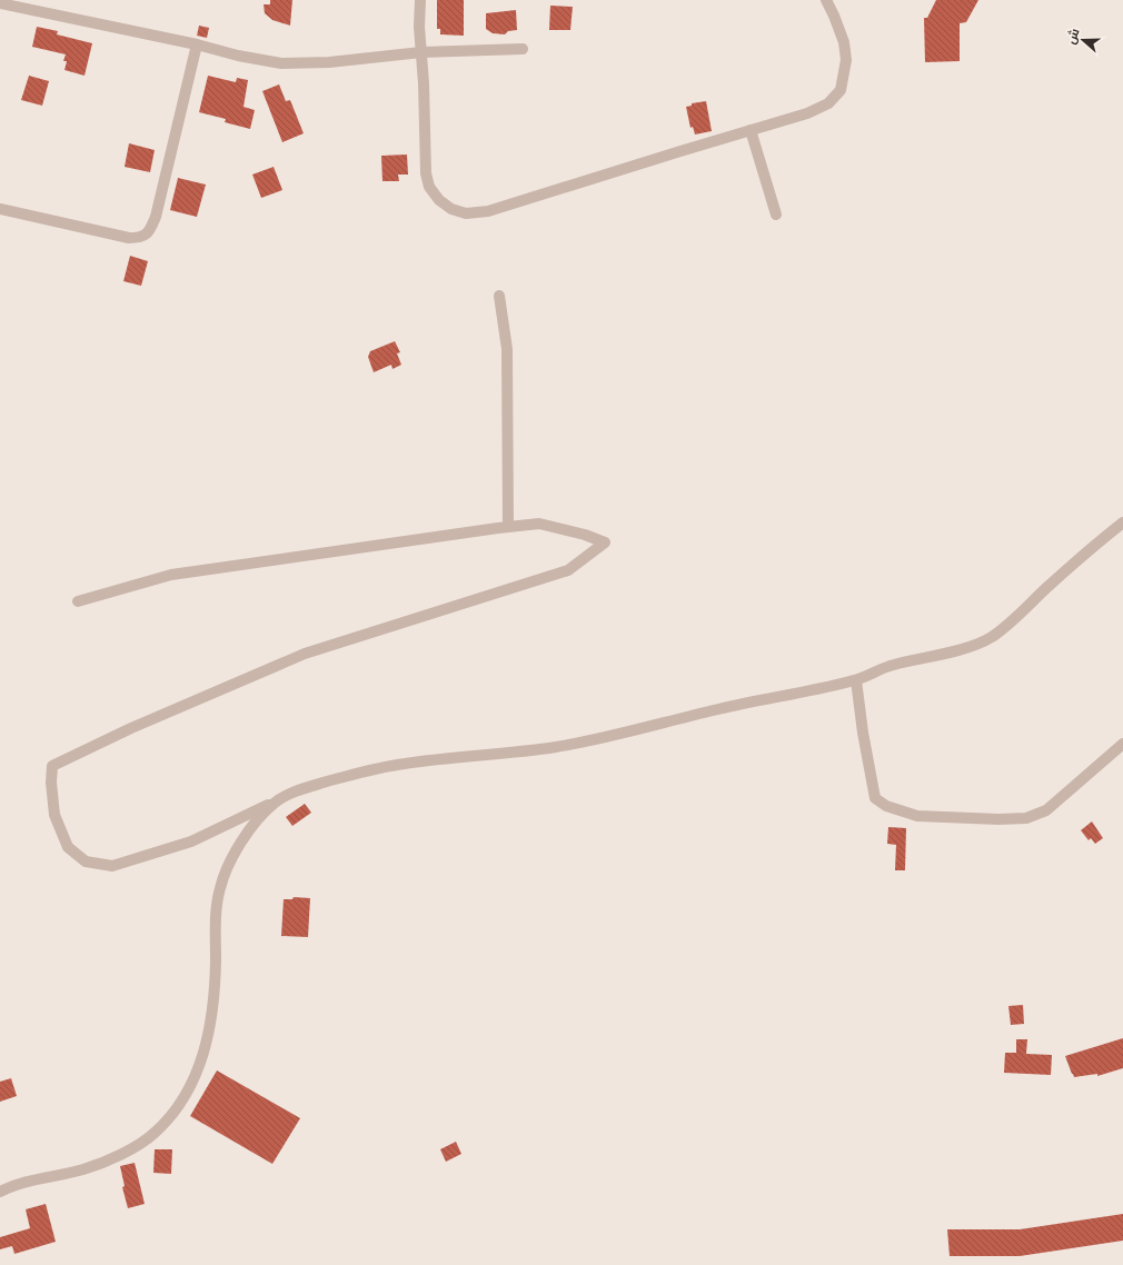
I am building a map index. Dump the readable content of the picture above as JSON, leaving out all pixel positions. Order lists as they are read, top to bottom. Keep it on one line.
{"north":"left"}
